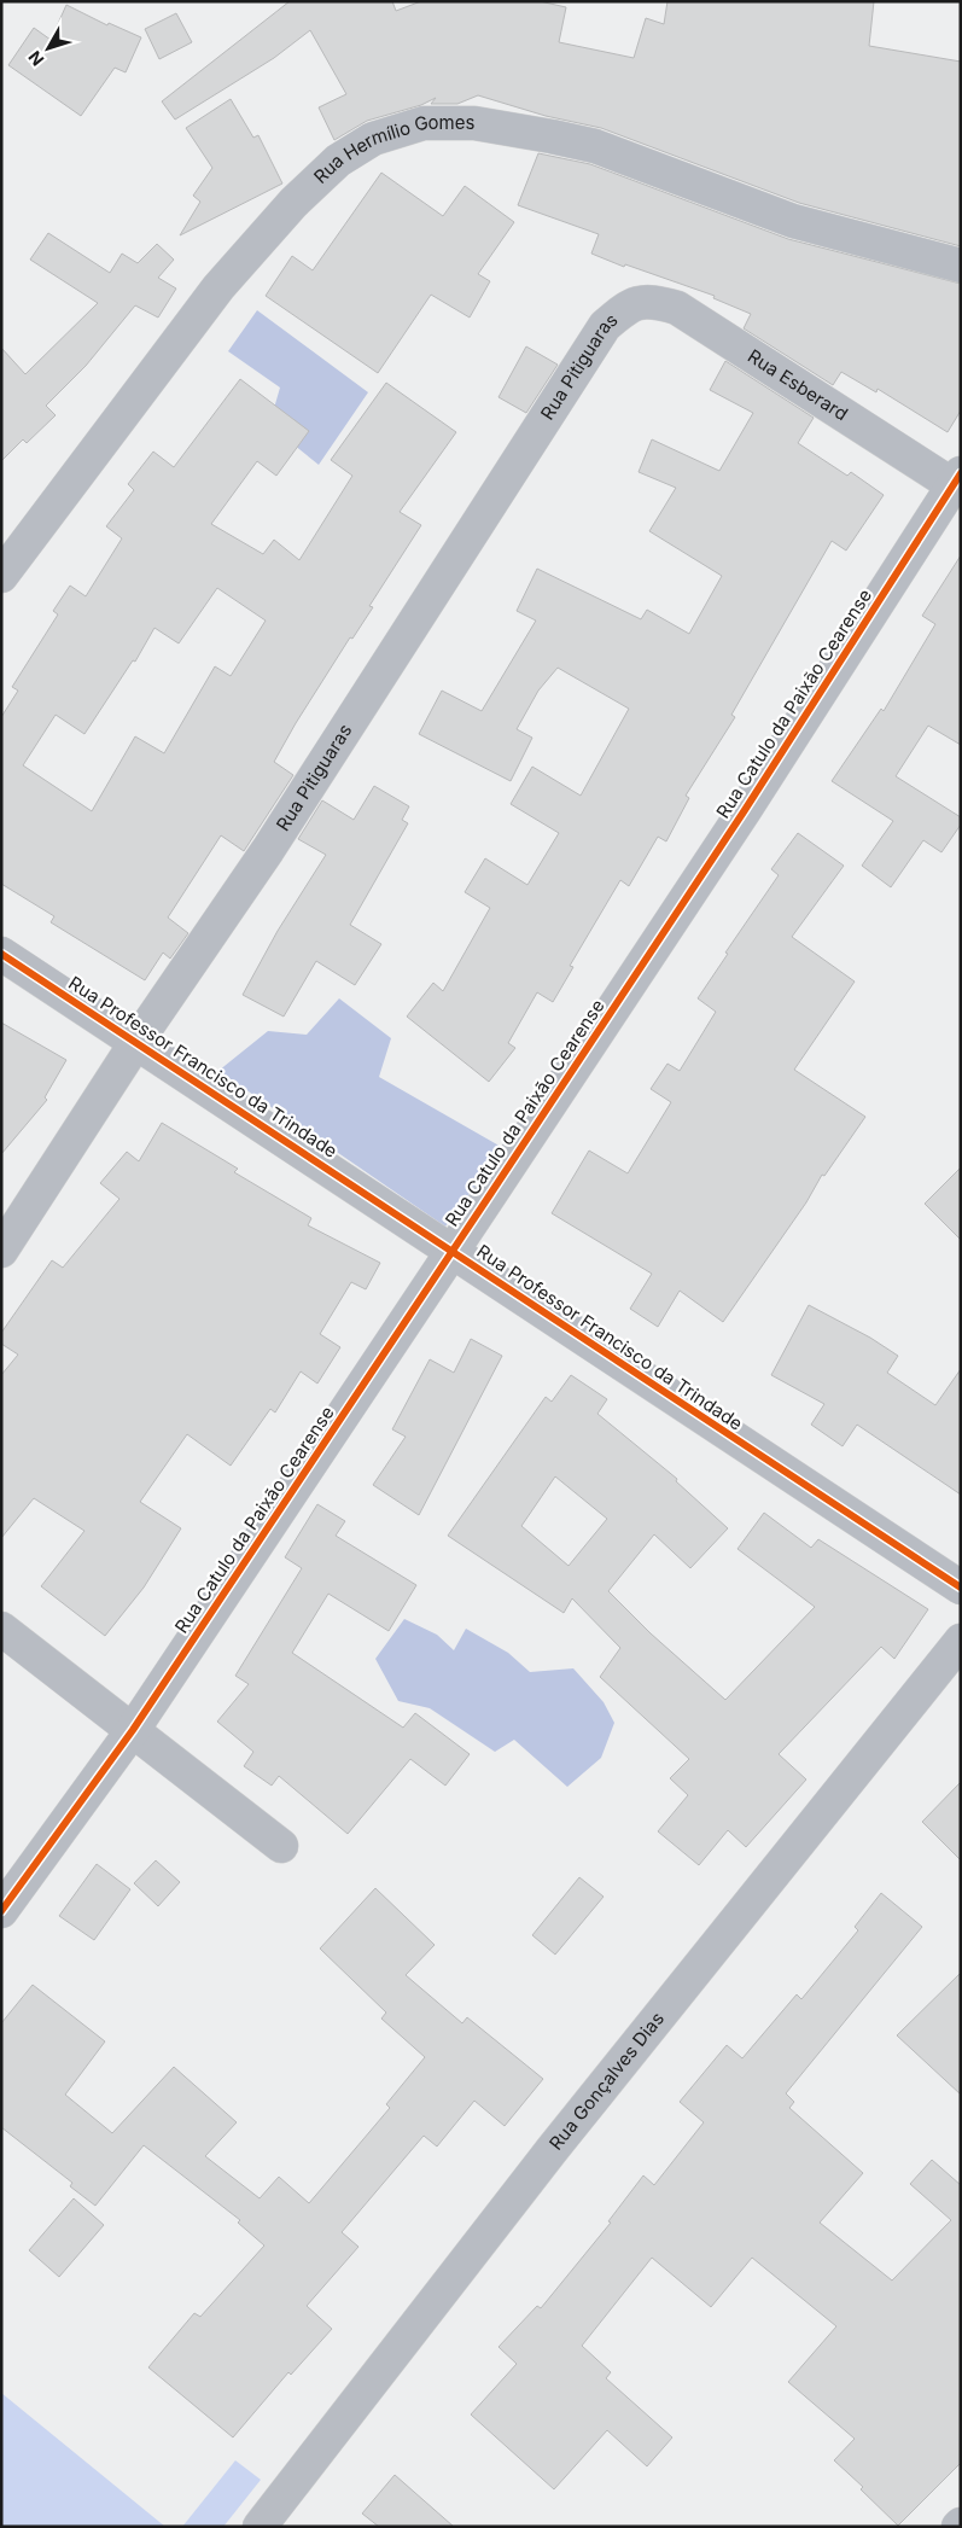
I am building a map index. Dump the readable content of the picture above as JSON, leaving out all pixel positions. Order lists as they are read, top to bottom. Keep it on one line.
{"streets":{"street":["Rua Hermílio Gomes","Rua Pitiguaras","Rua Esberard","Rua Catulo da Paixão Cearense","Rua Professor Francisco da Trindade","Rua Gonçalves Dias"]},"crossings":[["Rua Pitiguaras","Rua Esberard"],["Rua Pitiguaras","Rua Professor Francisco da Trindade"],["Rua Esberard","Rua Catulo da Paixão Cearense"],["Rua Catulo da Paixão Cearense","Rua Professor Francisco da Trindade"]],"north":"bottom left"}
